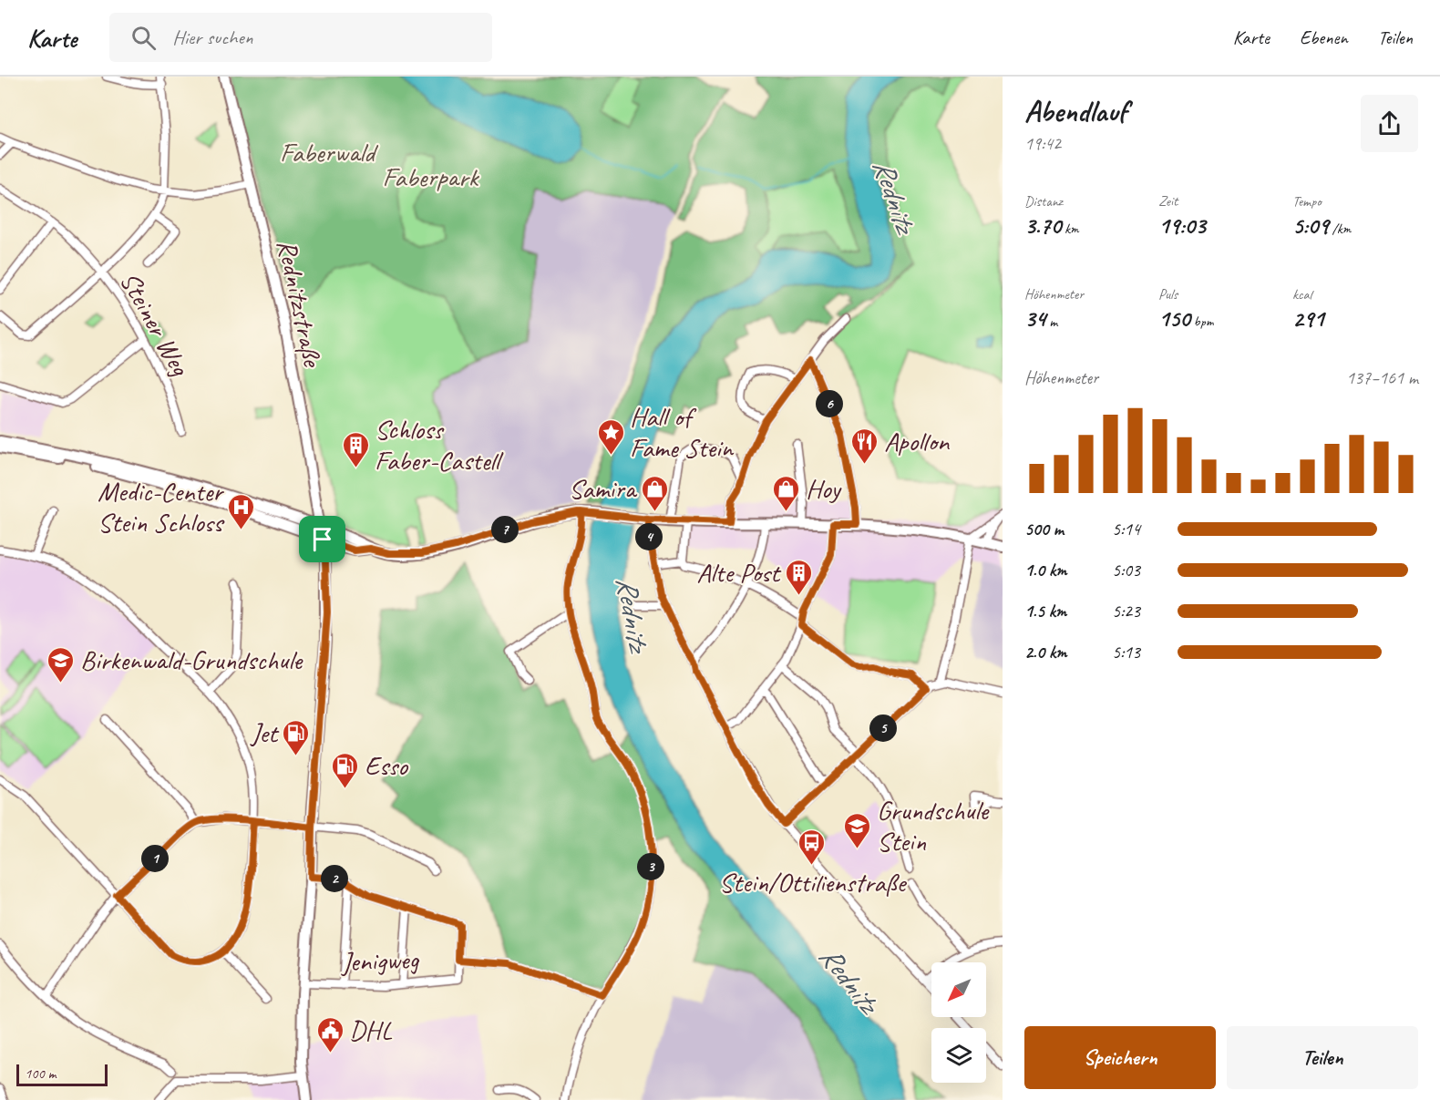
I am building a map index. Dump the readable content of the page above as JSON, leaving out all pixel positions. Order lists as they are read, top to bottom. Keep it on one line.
{"streets":{"main road":["Rednitzstraße"],"street":["Steiner Weg","Jenigweg"]},"crossings":[["Rednitzstraße","Jenigweg"]],"water":["Rednitz"],"parks":["Faberwald","Faberpark"],"places":{"place":["Hall of Fame Stein"],"restaurant":["Apollon"],"building":["Schloss Faber-Castell","Alte Post"],"shop":["Samira","Hoy"],"hospital":["Medic-Center Stein Schloss"],"school or university":["Birkenwald-Grundschule","Grundschule Stein"],"fuel station":["Jet","Esso"],"bus stop":["Stein/Ottilienstraße"],"public building":["DHL"]},"scale_bar":"100 m","north":"bottom left","page":{"header":"Karte","search":"Hier suchen","nav":["Karte","Ebenen","Teilen"],"heading":["Abendlauf","19:42"],"stats":[["Distanz","3.70 km"],["Zeit","19:03"],["Tempo","5:09 /km"],["Höhenmeter","34 m"],["Puls","150 bpm"],["kcal","291"]],"chart":["Höhenmeter","137–161 m"],"pins":["6","7","4","5","1","3","2"],"list":[{"name":"500 m","note":"5:14"},{"name":"1.0 km","note":"5:03"},{"name":"1.5 km","note":"5:23"},{"name":"2.0 km","note":"5:13"}],"buttons":["Speichern","Teilen"],"scale":"100 m"}}
